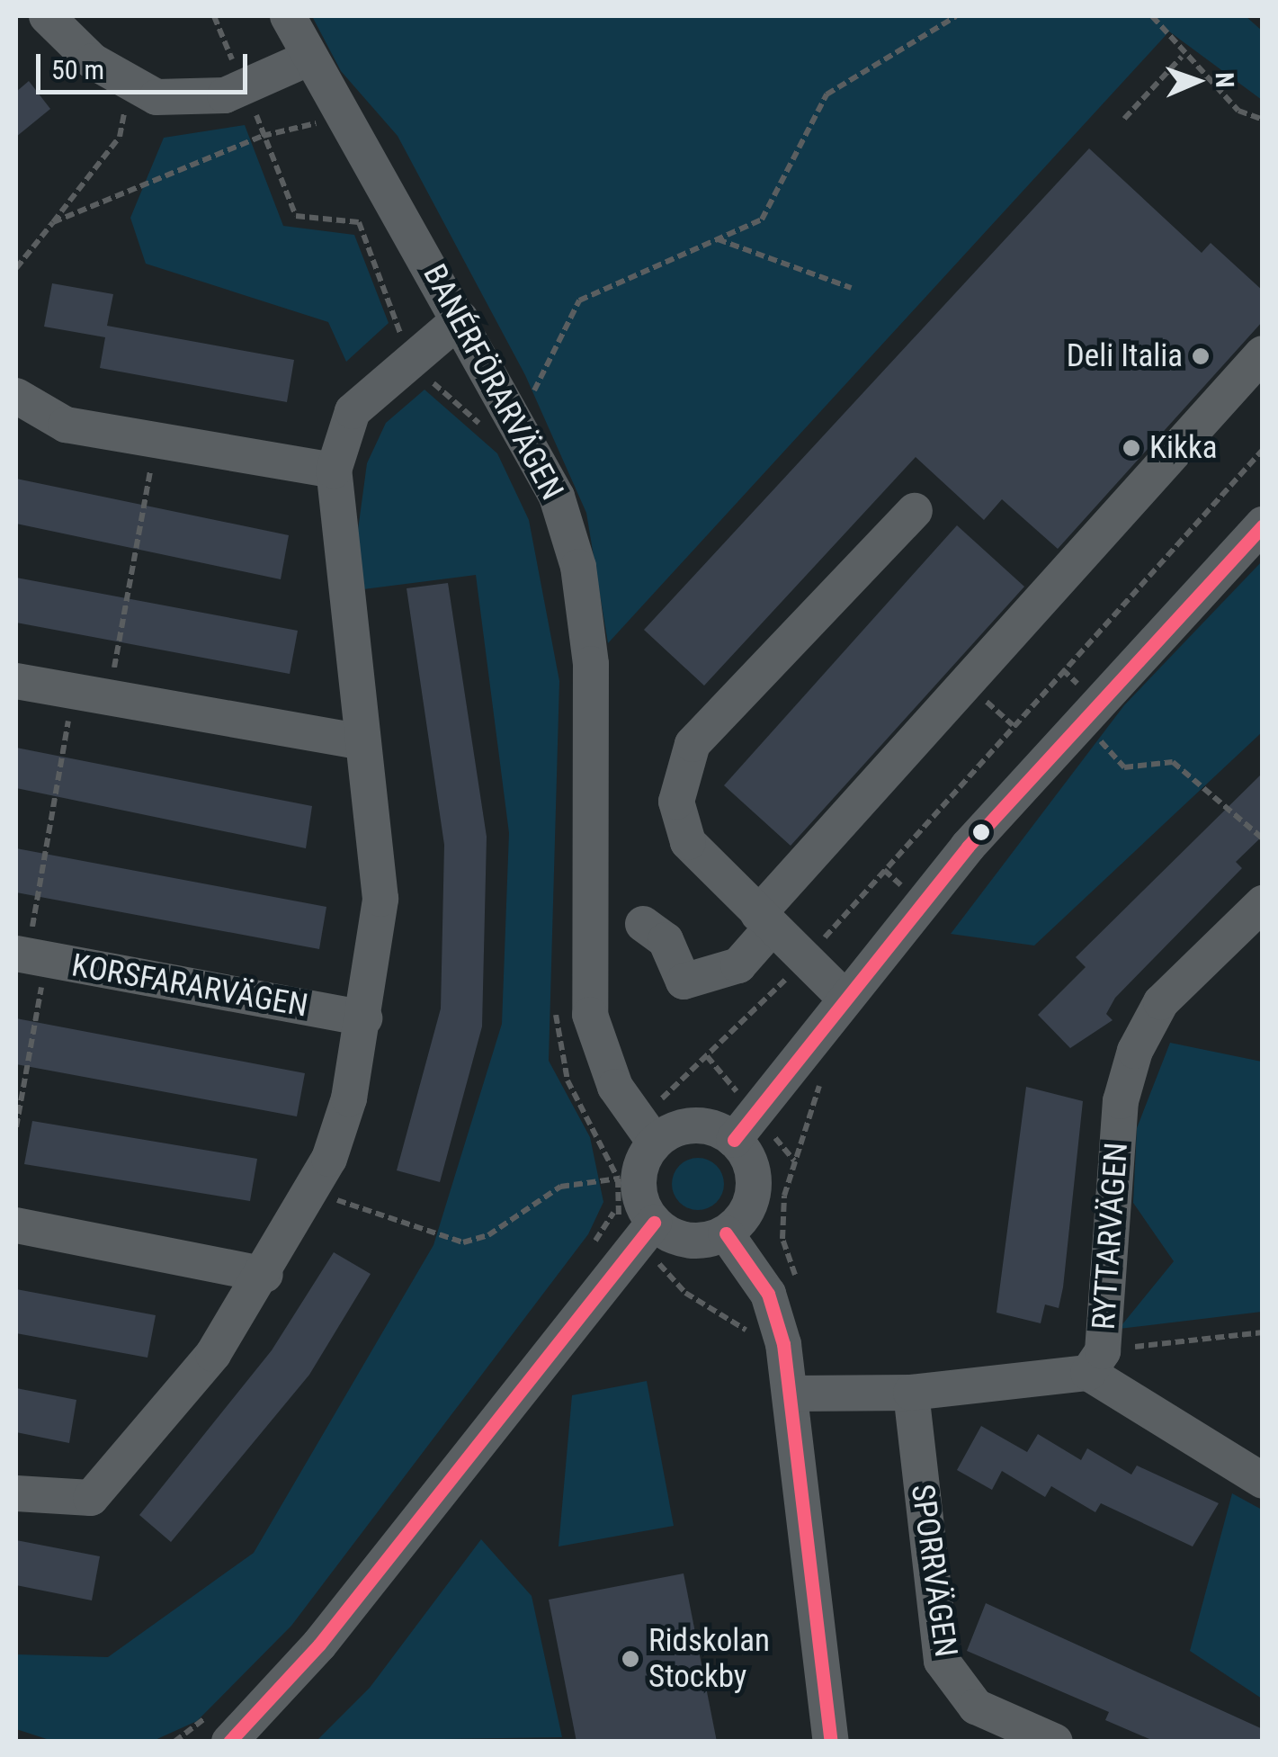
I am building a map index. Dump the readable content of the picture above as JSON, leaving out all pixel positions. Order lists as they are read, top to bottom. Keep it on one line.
{"streets":{"street":["BANÉRFÖRARVÄGEN","KORSFARARVÄGEN","RYTTARVÄGEN","SPORRVÄGEN"]},"crossings":[["RYTTARVÄGEN","SPORRVÄGEN"]],"places":["Deli Italia","Kikka","Ridskolan Stockby"],"scale_bar":"50 m","north":"right"}
